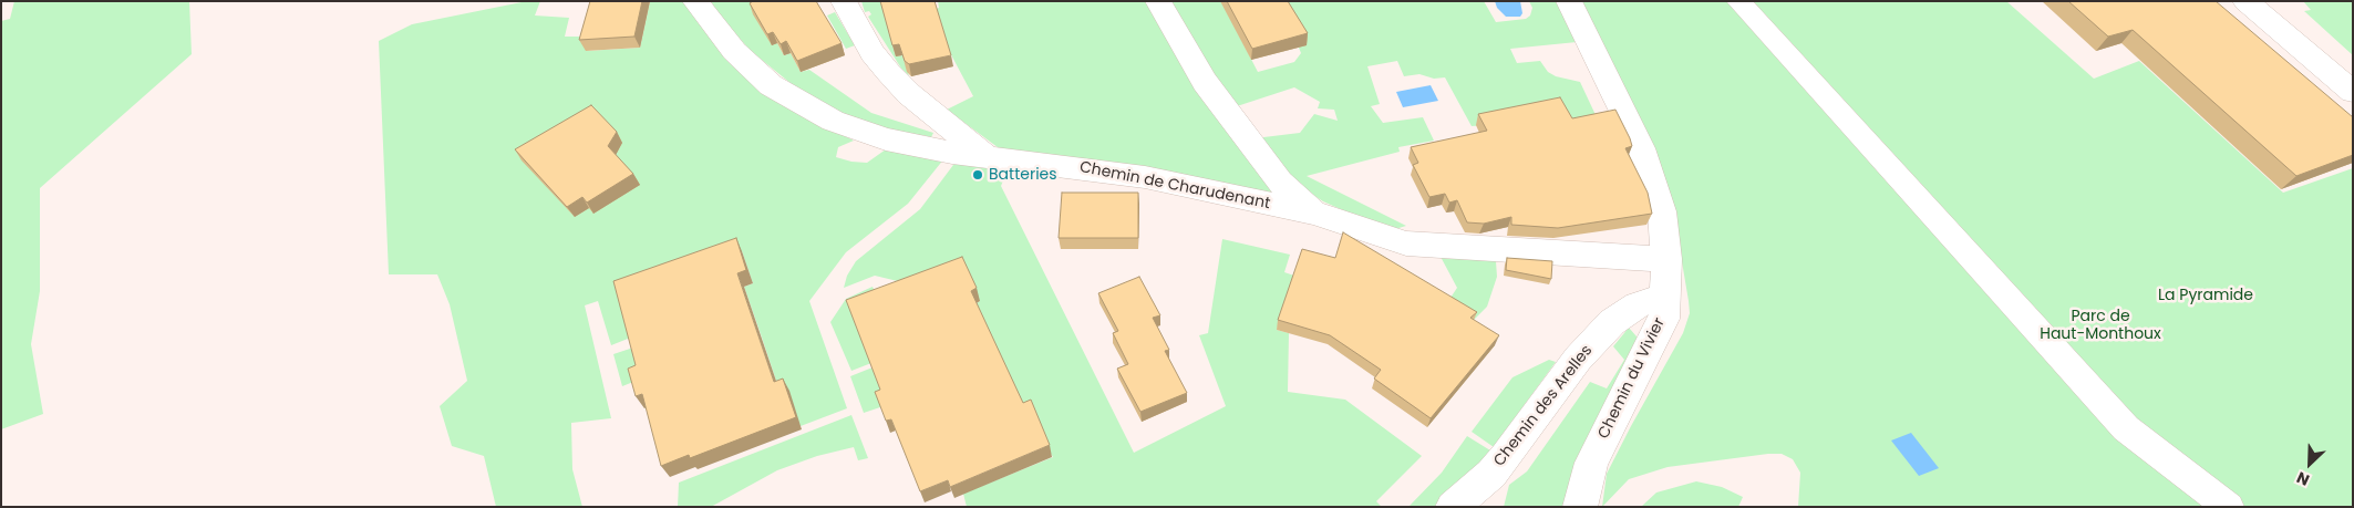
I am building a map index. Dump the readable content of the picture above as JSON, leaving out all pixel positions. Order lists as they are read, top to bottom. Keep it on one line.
{"streets":{"street":["Chemin de Charudenant","Chemin du Vivier","Chemin des Arelles"]},"crossings":[["Chemin de Charudenant","Chemin du Vivier"],["Chemin du Vivier","Chemin des Arelles"]],"parks":["La Pyramide","Parc de Haut-Monthoux"],"places":["Batteries"],"north":"bottom left"}
